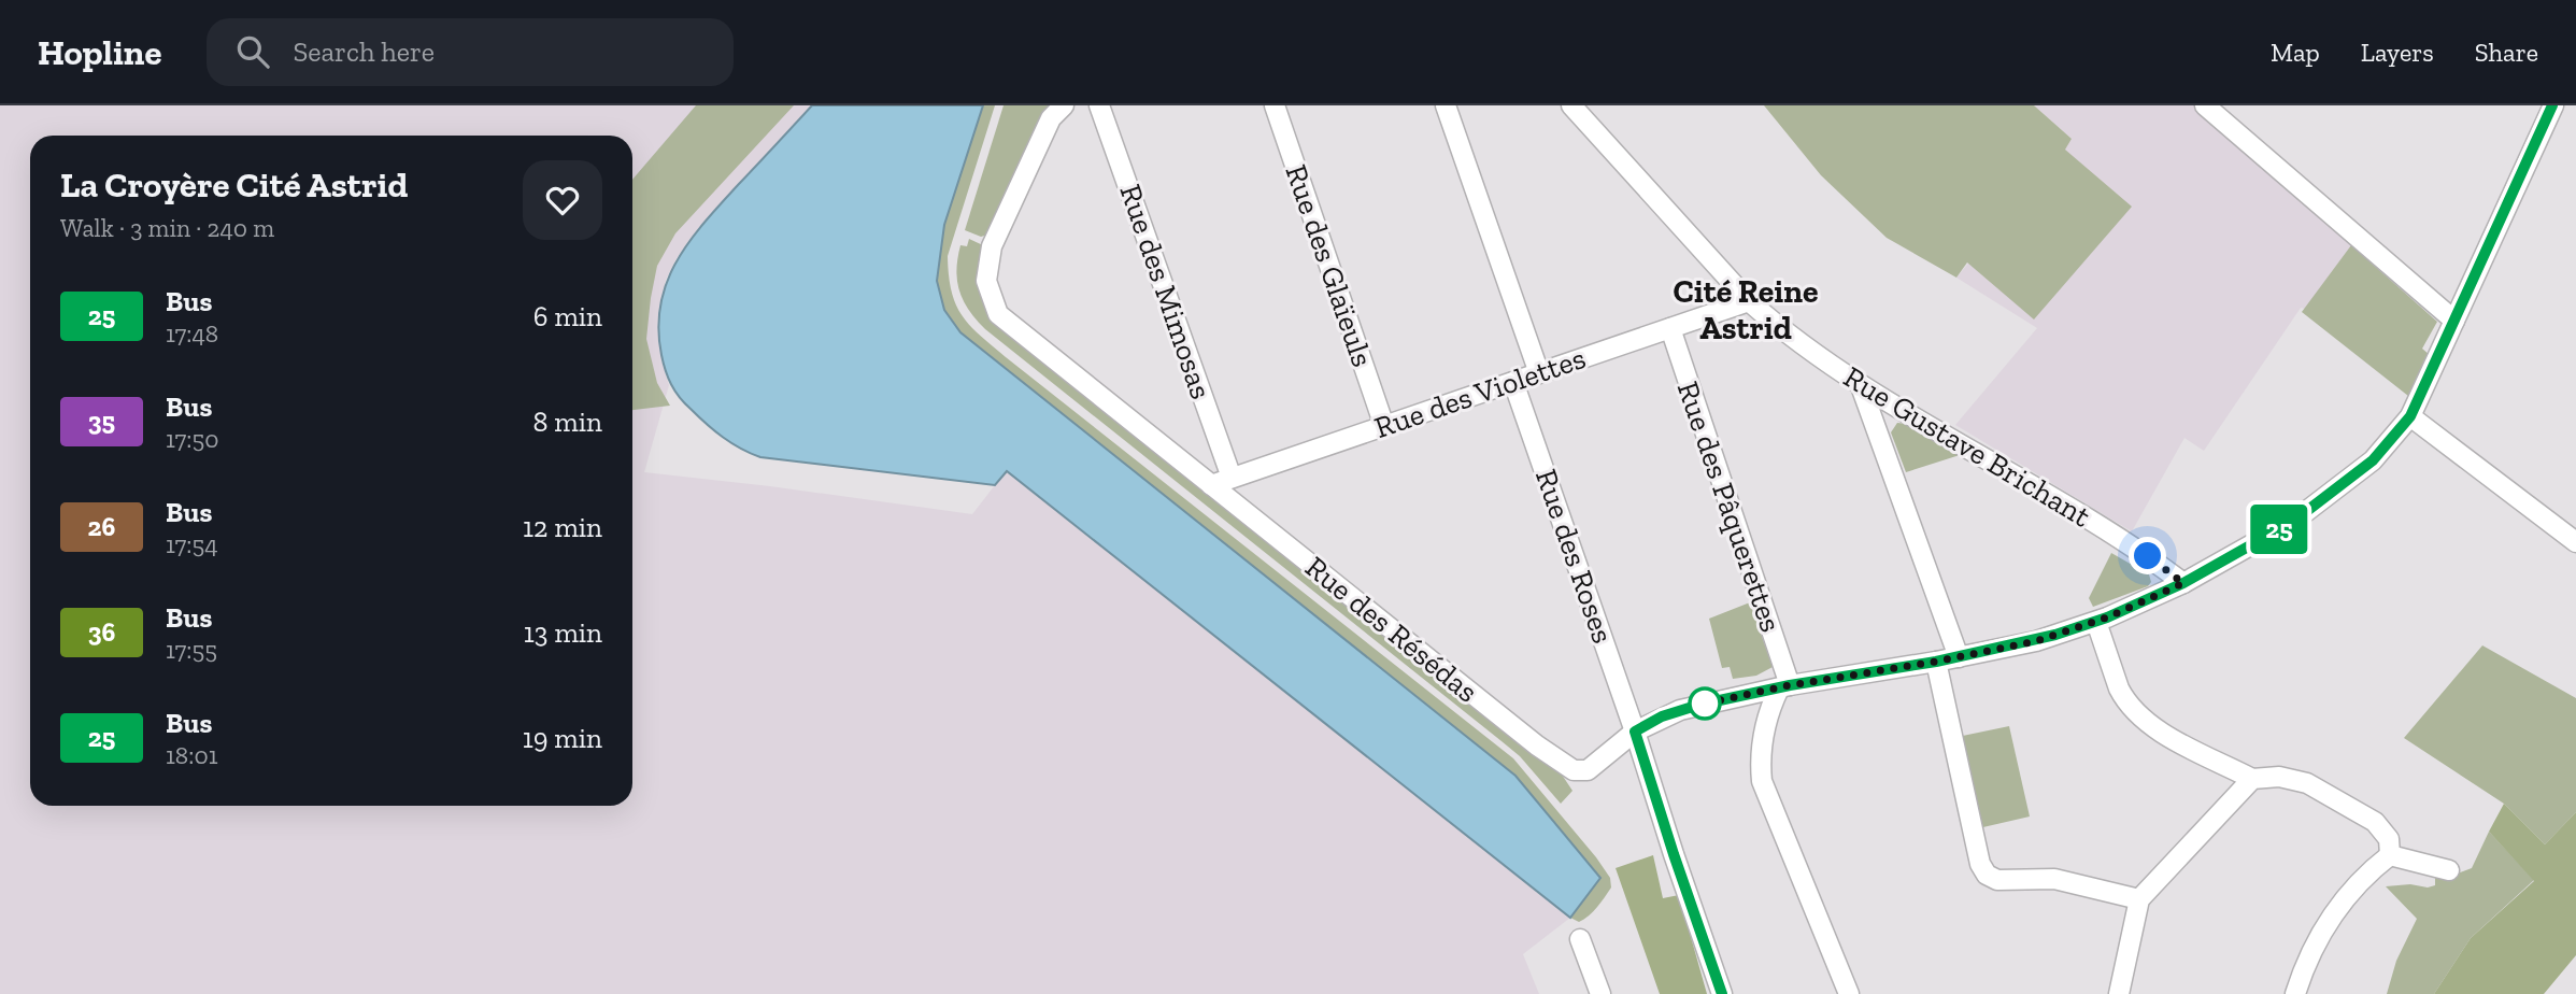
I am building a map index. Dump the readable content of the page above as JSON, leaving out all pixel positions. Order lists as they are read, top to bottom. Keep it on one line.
{"streets":{"street":["Rue des Glaïeuls","Rue des Mimosas","Rue des Violettes","Rue Gustave Brichant","Rue des Pâquerettes","Rue des Roses","Rue des Résédas"]},"crossings":[["Rue des Glaïeuls","Rue des Violettes"],["Rue des Mimosas","Rue des Violettes"],["Rue des Violettes","Rue Gustave Brichant"],["Rue des Violettes","Rue des Pâquerettes"],["Rue des Violettes","Rue des Roses"],["Rue des Violettes","Rue des Résédas"],["Rue des Roses","Rue des Résédas"]],"districts":["Cité Reine Astrid"],"lines":["bus line 25"],"page":{"header":"Hopline","search":"Search here","nav":["Map","Layers","Share"],"on_map":"25","heading":["La Croyère Cité Astrid","Walk · 3 min · 240 m"],"list":[{"mark":"25","name":"Bus","note":"17:48","value":"6 min"},{"mark":"35","name":"Bus","note":"17:50","value":"8 min"},{"mark":"26","name":"Bus","note":"17:54","value":"12 min"},{"mark":"36","name":"Bus","note":"17:55","value":"13 min"},{"mark":"25","name":"Bus","note":"18:01","value":"19 min"}]}}
